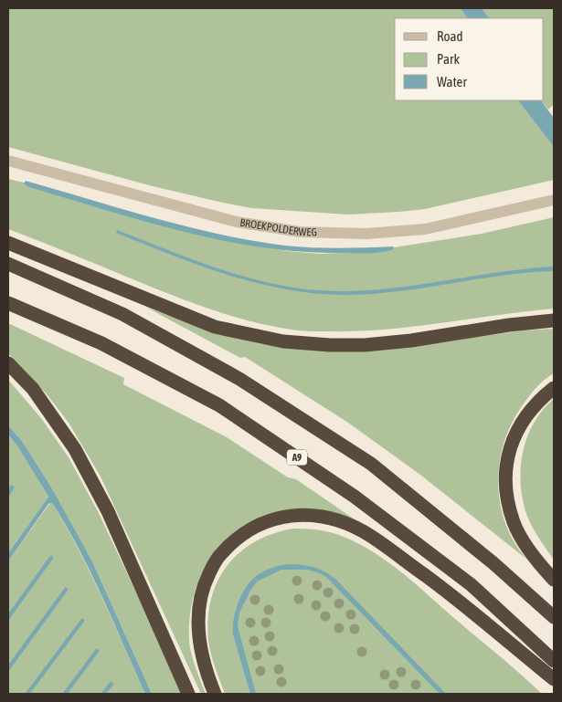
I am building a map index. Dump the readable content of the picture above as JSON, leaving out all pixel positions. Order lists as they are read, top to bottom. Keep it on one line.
{"streets":{"highway":["A9"],"street":["BROEKPOLDERWEG"]},"legend":["Road","Park","Water"]}
